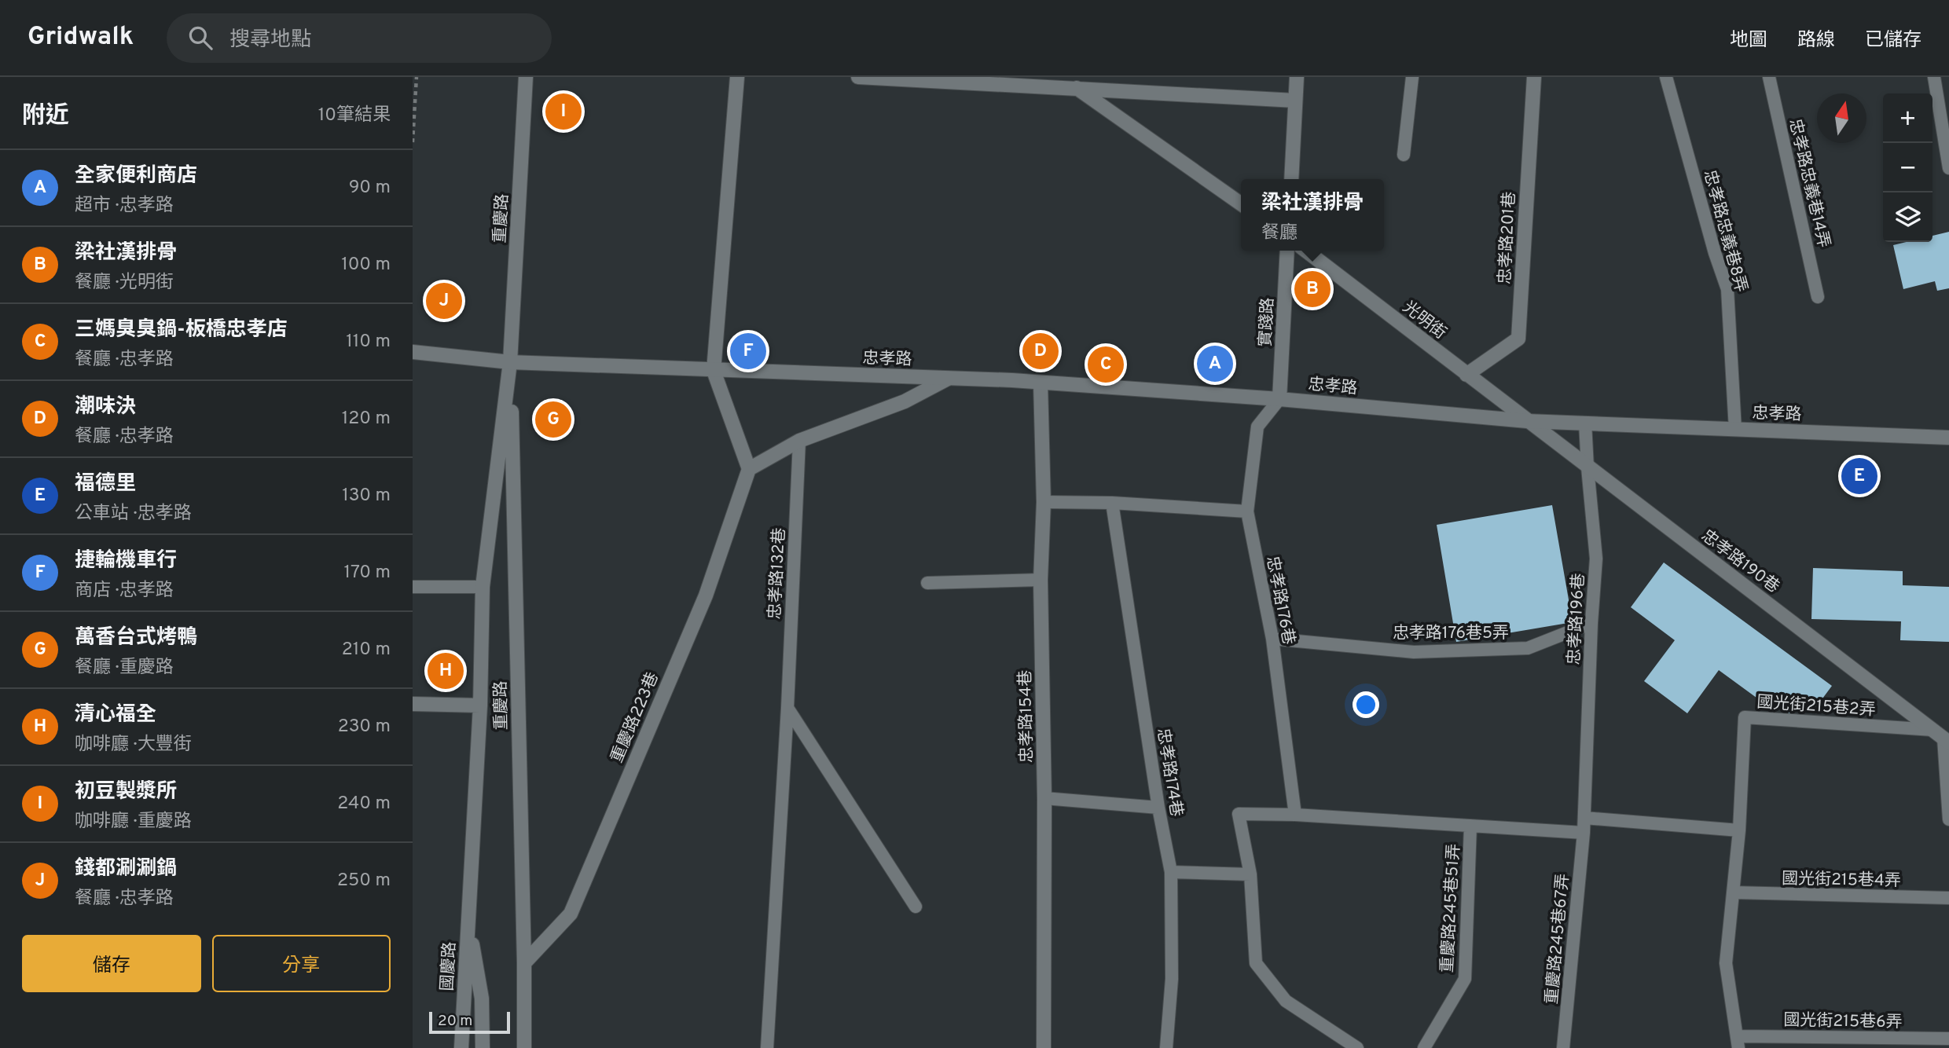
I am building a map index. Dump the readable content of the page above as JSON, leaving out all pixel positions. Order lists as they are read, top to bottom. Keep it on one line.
{"streets":{"street":["重慶路","忠孝路201巷","光明街","實踐路","忠孝路","忠孝路190巷","忠孝路154巷","重慶路223巷","國慶路"],"lane":["忠孝路忠義巷14弄","忠孝路忠義巷8弄","忠孝路132巷","忠孝路176巷","忠孝路196巷","忠孝路176巷5弄","國光街215巷2弄","忠孝路174巷","國光街215巷4弄","重慶路245巷51弄","重慶路245巷67弄","國光街215巷6弄"]},"crossings":[["重慶路","忠孝路"],["重慶路","重慶路223巷"],["重慶路","國慶路"],["忠孝路忠義巷8弄","忠孝路"],["忠孝路201巷","光明街"],["光明街","忠孝路"],["光明街","忠孝路190巷"],["實踐路","忠孝路"],["實踐路","忠孝路176巷"],["忠孝路","忠孝路190巷"],["忠孝路","忠孝路176巷"],["忠孝路","忠孝路196巷"],["忠孝路","忠孝路154巷"],["忠孝路190巷","忠孝路196巷"],["忠孝路190巷","國光街215巷2弄"],["忠孝路176巷","忠孝路176巷5弄"],["忠孝路196巷","忠孝路176巷5弄"],["忠孝路196巷","重慶路245巷67弄"]],"scale_bar":"20 m","north":"top","page":{"header":"Gridwalk","search":"搜尋地點","nav":["地圖","路線","已儲存"],"heading":["附近","10筆結果"],"pins":["I","B","J","D","F","A","C","G","E","H"],"map_buttons":["+","−"],"list":[{"mark":"A","name":"全家便利商店","note":"超市 · 忠孝路","value":"90 m"},{"mark":"B","name":"梁社漢排骨","note":"餐廳 · 光明街","value":"100 m"},{"mark":"C","name":"三媽臭臭鍋-板橋忠孝店","note":"餐廳 · 忠孝路","value":"110 m"},{"mark":"D","name":"潮味決","note":"餐廳 · 忠孝路","value":"120 m"},{"mark":"E","name":"福德里","note":"公車站 · 忠孝路","value":"130 m"},{"mark":"F","name":"捷輪機車行","note":"商店 · 忠孝路","value":"170 m"},{"mark":"G","name":"萬香台式烤鴨","note":"餐廳 · 重慶路","value":"210 m"},{"mark":"H","name":"清心福全","note":"咖啡廳 · 大豐街","value":"230 m"},{"mark":"I","name":"初豆製漿所","note":"咖啡廳 · 重慶路","value":"240 m"},{"mark":"J","name":"錢都涮涮鍋","note":"餐廳 · 忠孝路","value":"250 m"}],"popup":["梁社漢排骨","餐廳"],"buttons":["儲存","分享"],"scale":"20 m"}}
